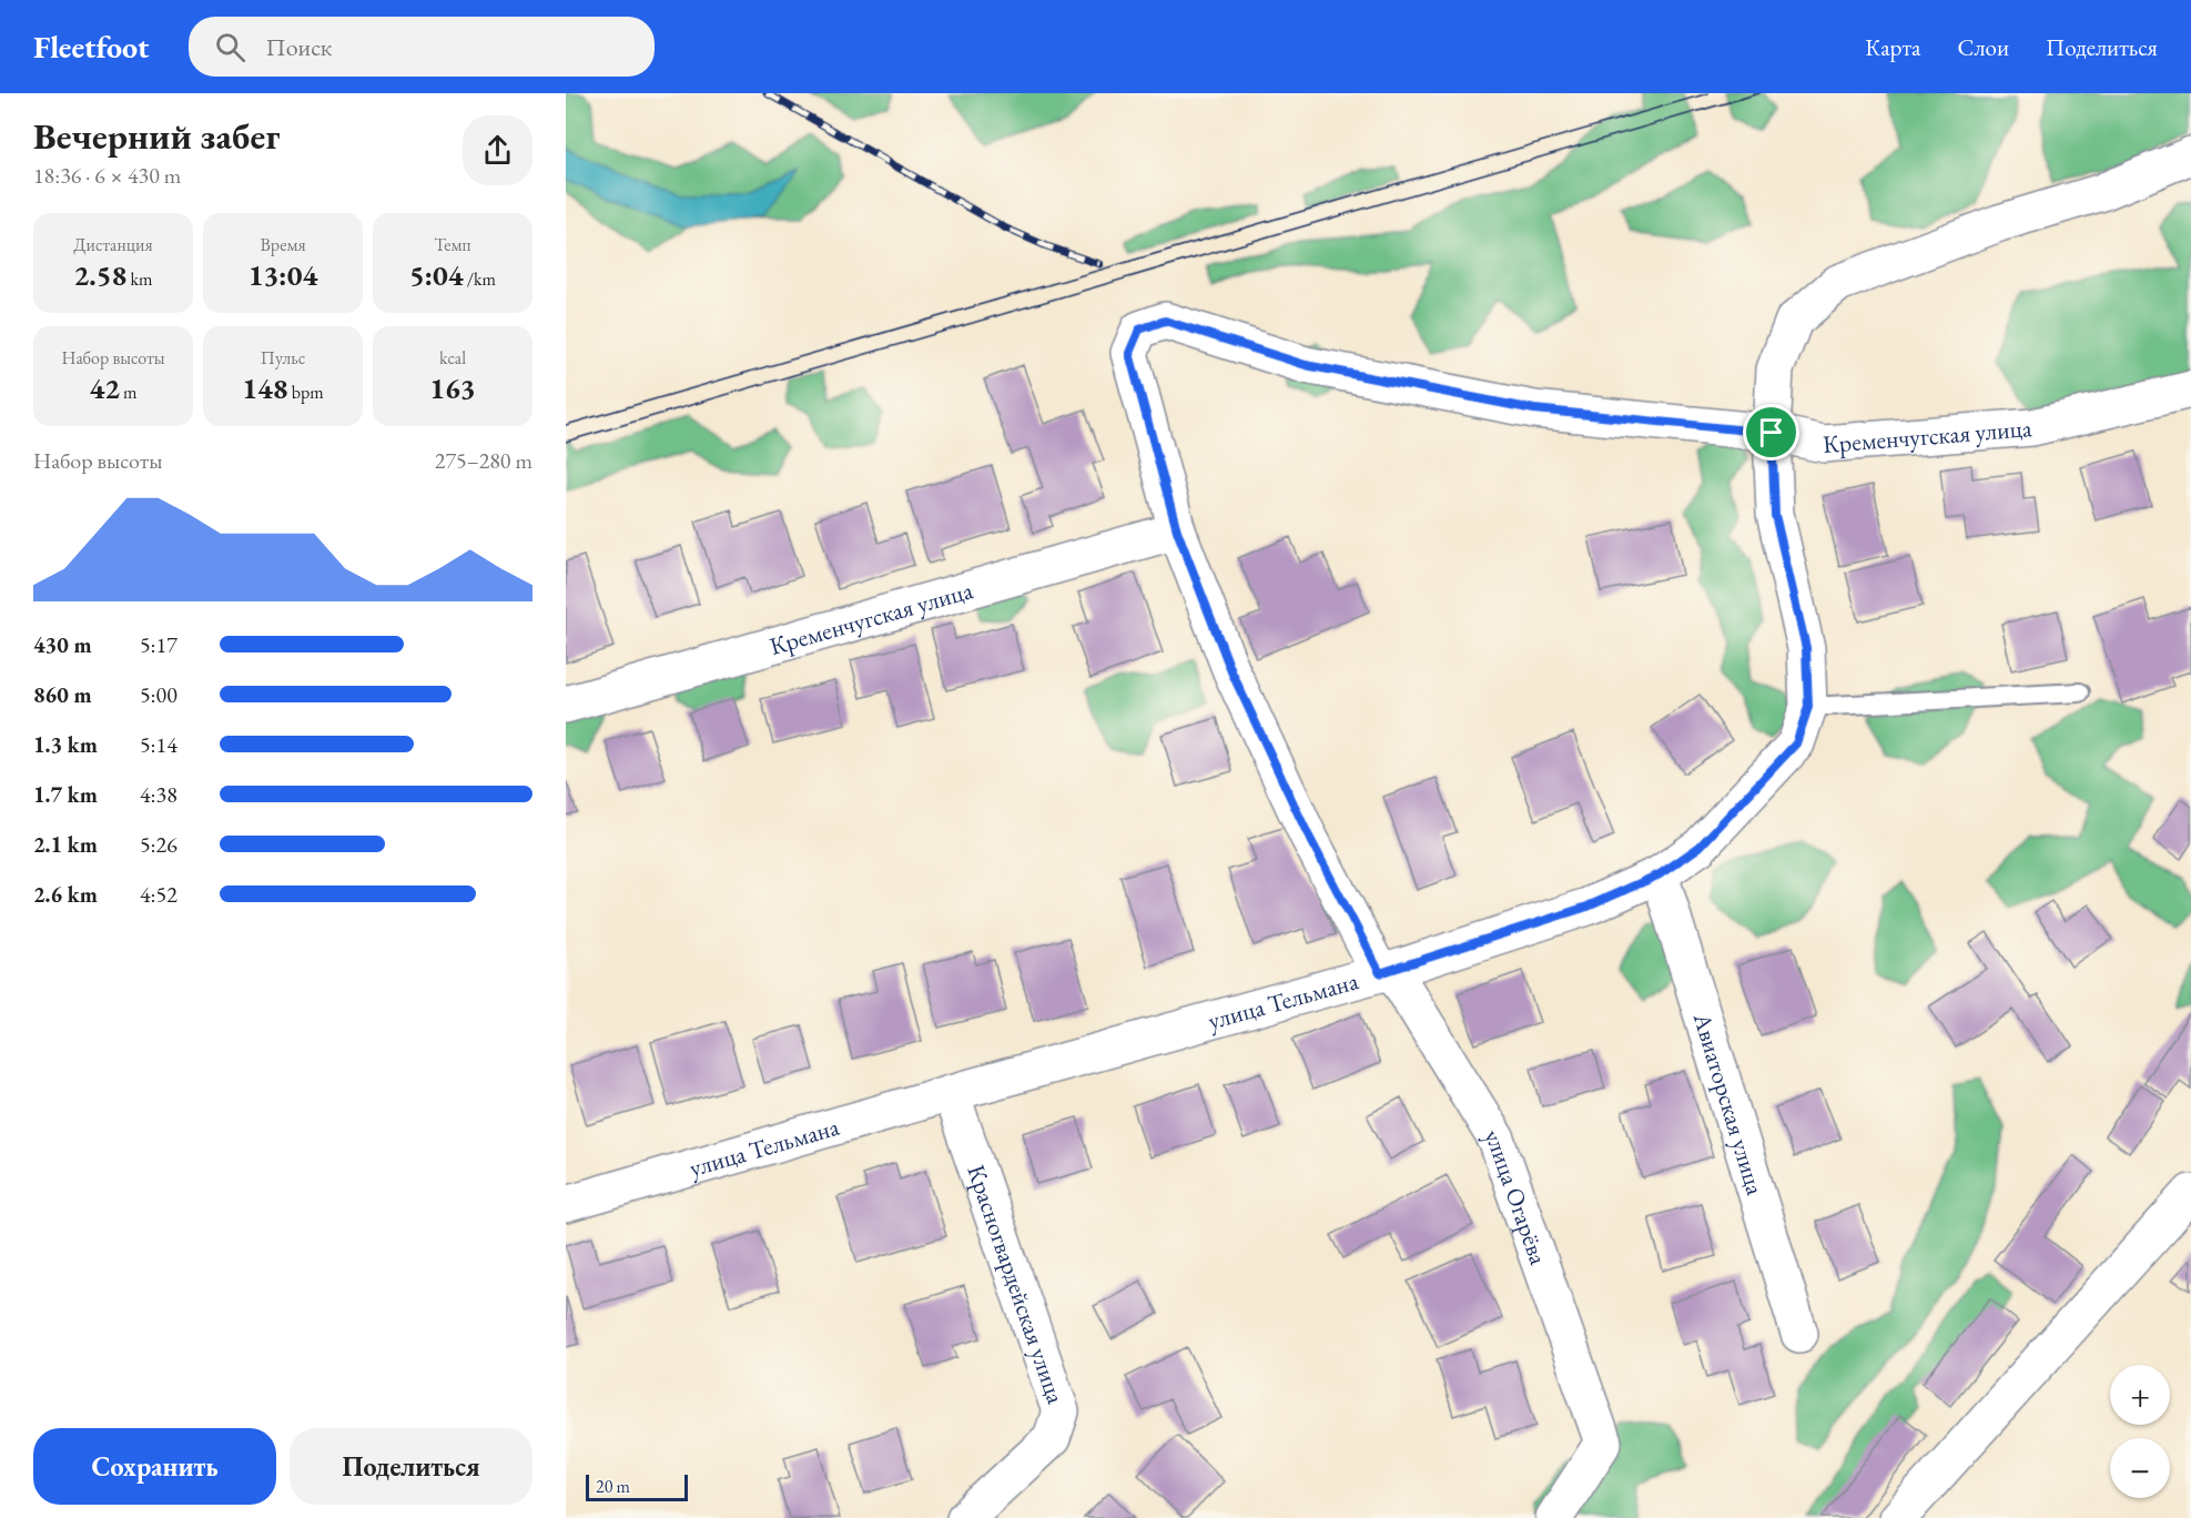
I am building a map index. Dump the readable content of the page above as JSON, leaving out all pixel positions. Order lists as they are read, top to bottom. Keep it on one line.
{"streets":{"street":["Кременчугская улица","улица Тельмана","Авиаторская улица","улица Огарёва","Красногвардейская улица"]},"crossings":[["Кременчугская улица","улица Тельмана"],["Кременчугская улица","улица Огарёва"],["улица Тельмана","Авиаторская улица"],["улица Тельмана","улица Огарёва"],["улица Тельмана","Красногвардейская улица"]],"scale_bar":"20 m","page":{"header":"Fleetfoot","search":"Поиск","nav":["Карта","Слои","Поделиться"],"heading":["Вечерний забег","18:36 · 6 × 430 m"],"stats":[["Дистанция","2.58 km"],["Время","13:04"],["Темп","5:04 /km"],["Набор высоты","42 m"],["Пульс","148 bpm"],["kcal","163"]],"chart":["Набор высоты","275–280 m"],"list":[{"name":"430 m","note":"5:17"},{"name":"860 m","note":"5:00"},{"name":"1.3 km","note":"5:14"},{"name":"1.7 km","note":"4:38"},{"name":"2.1 km","note":"5:26"},{"name":"2.6 km","note":"4:52"}],"map_buttons":["+","−"],"buttons":["Сохранить","Поделиться"],"scale":"20 m"}}
